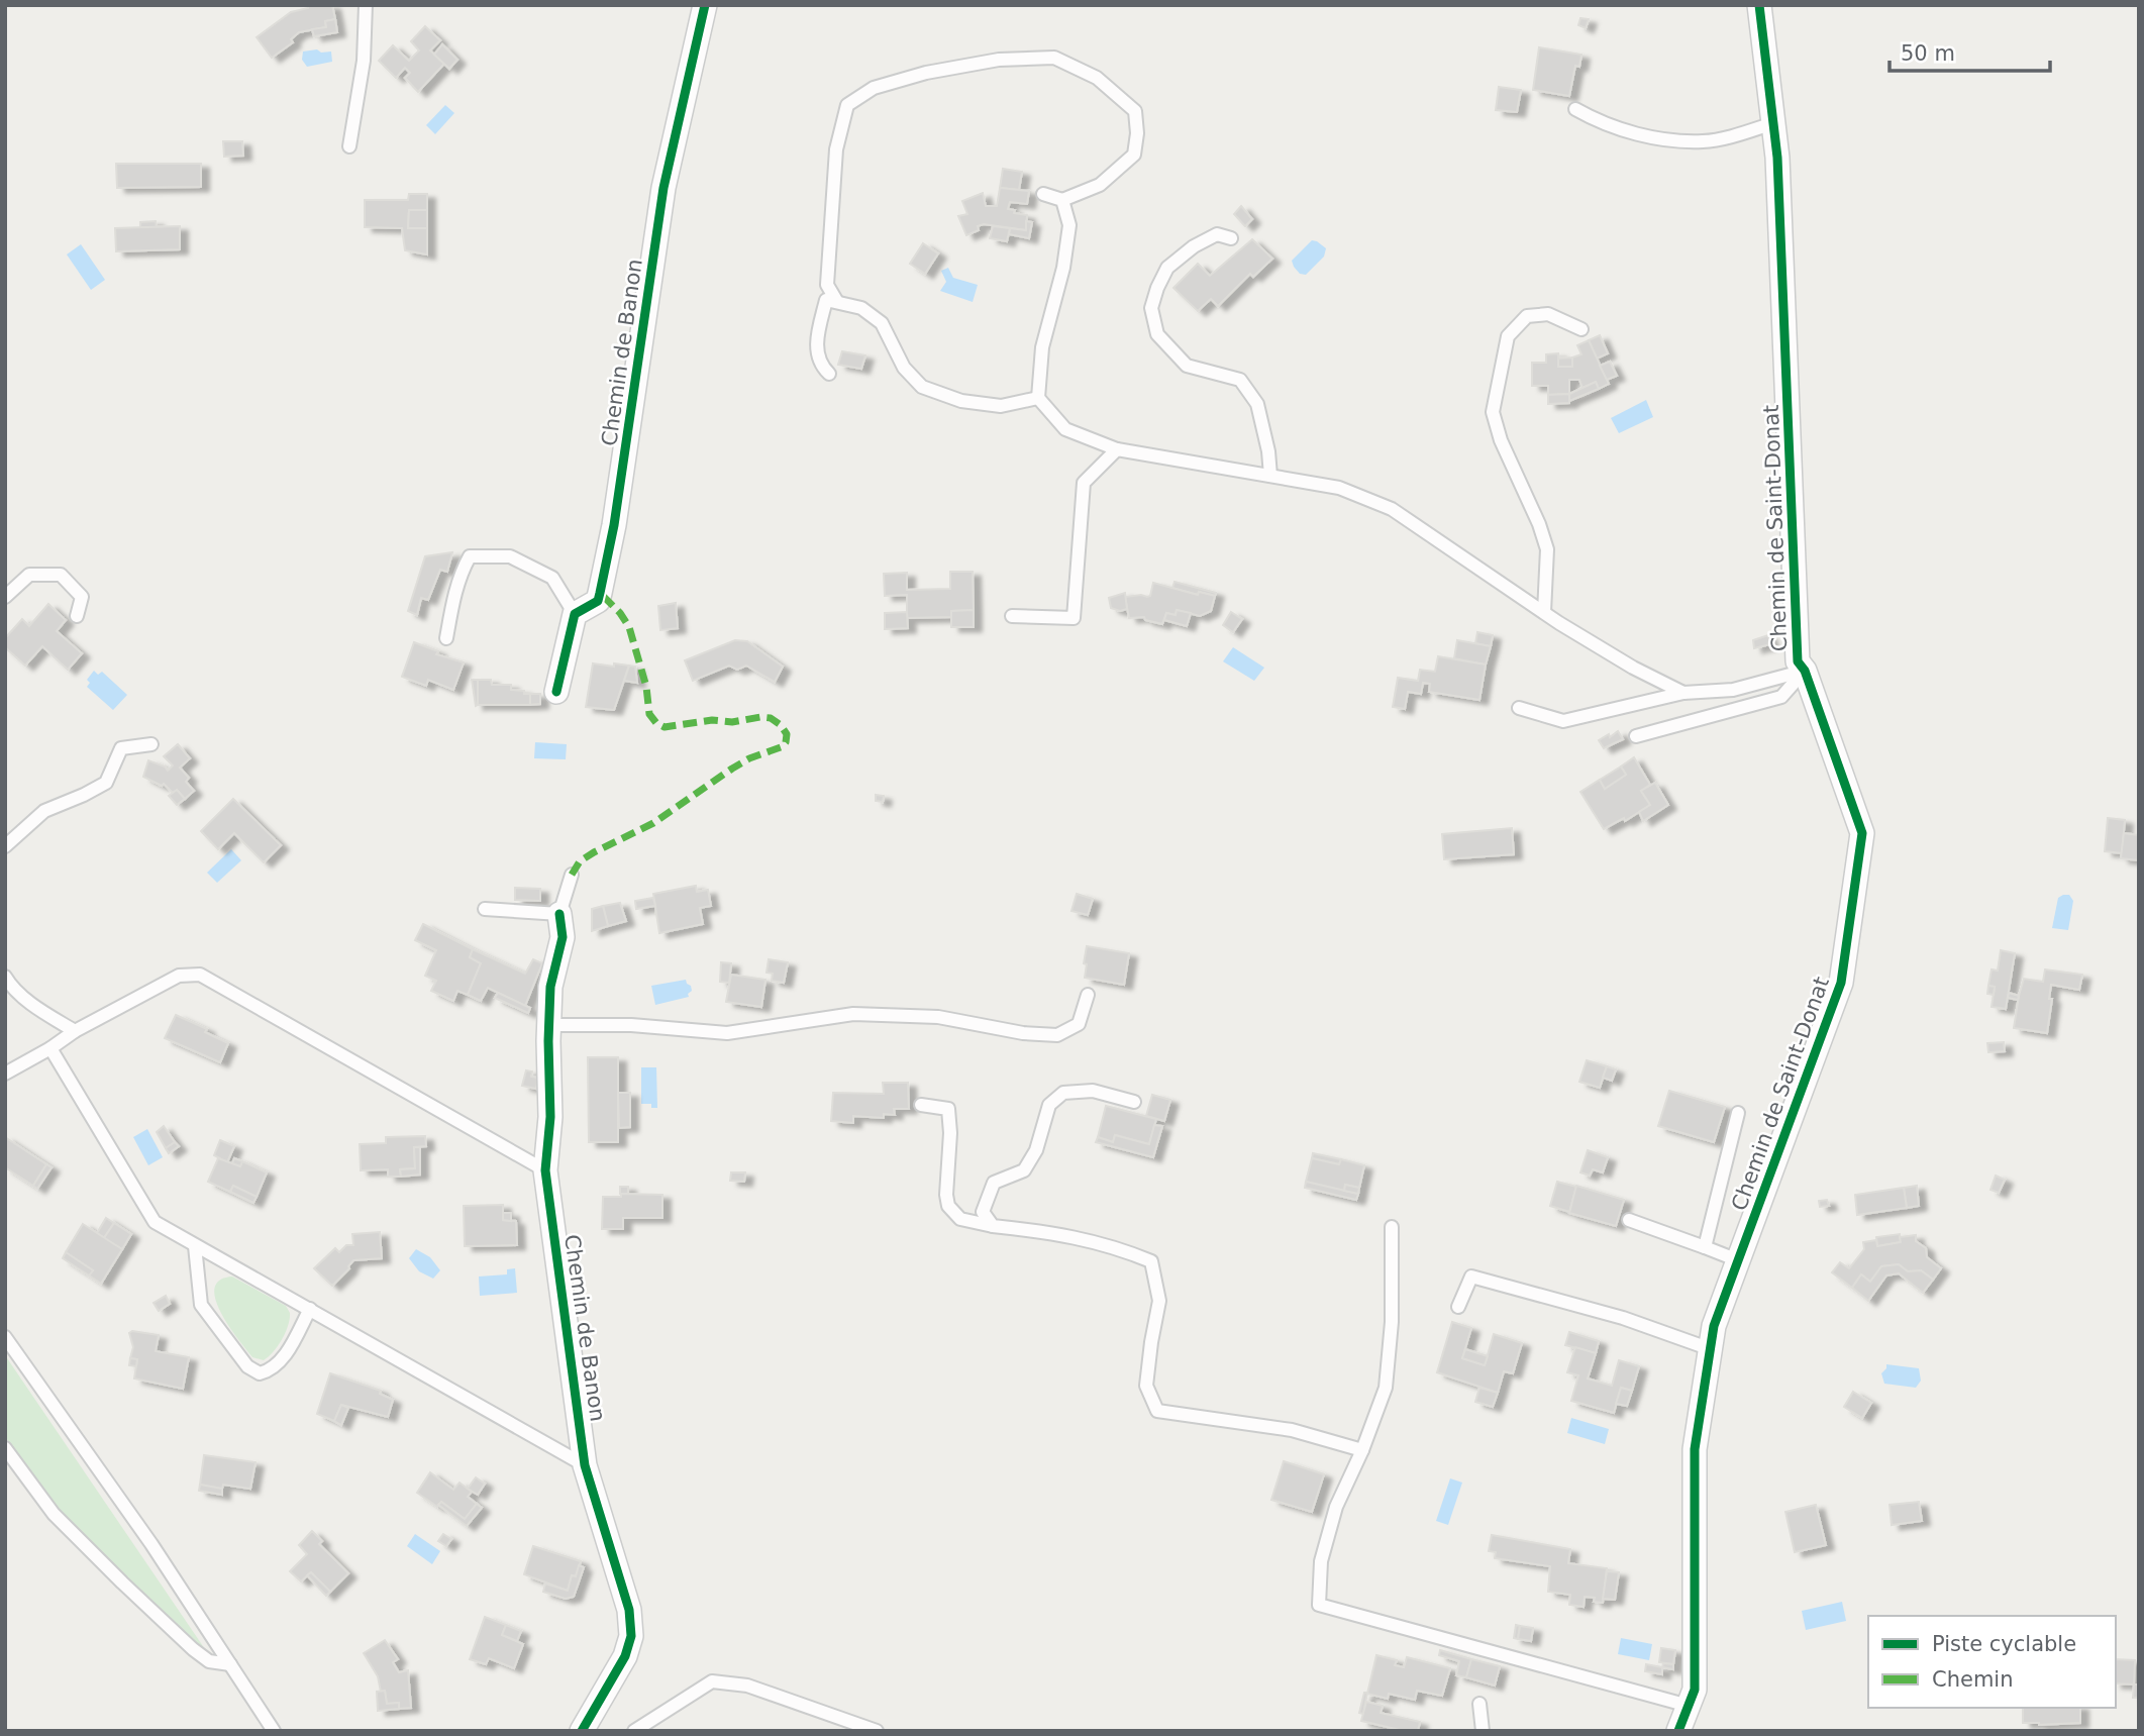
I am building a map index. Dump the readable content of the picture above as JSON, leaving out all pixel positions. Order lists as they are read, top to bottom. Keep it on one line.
{"streets":{"street":["Chemin de Banon","Chemin de Saint-Donat"]},"legend":["Piste cyclable","Chemin"],"scale_bar":"50 m"}
